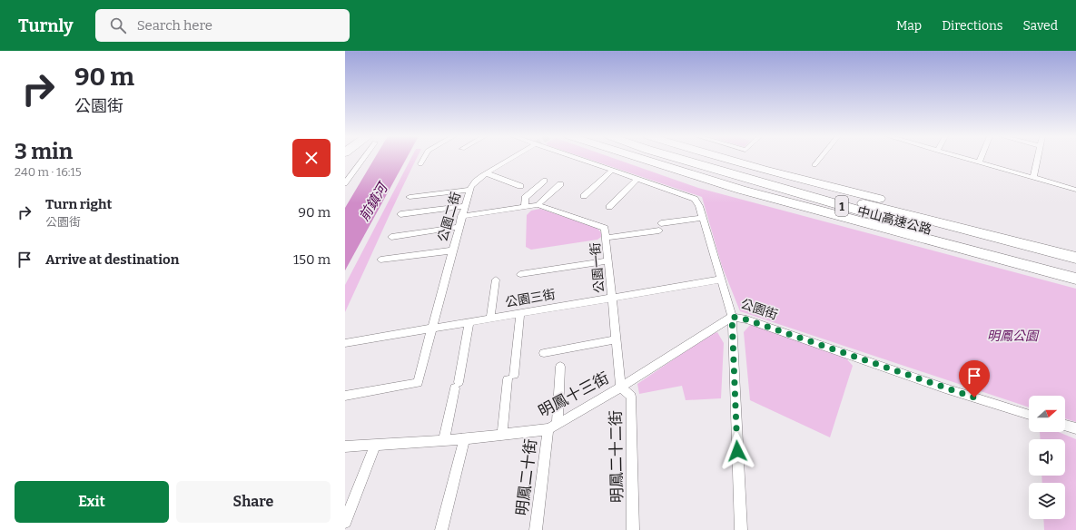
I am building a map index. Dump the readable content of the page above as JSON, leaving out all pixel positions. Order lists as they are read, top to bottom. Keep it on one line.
{"streets":{"highway":["1","中山高速公路"],"street":["公園二街","公園一街","公園三街","公園街","明鳳十三街","明鳳二十二街","明鳳二十街"]},"crossings":[["公園二街","公園一街"],["公園二街","公園三街"],["公園一街","公園三街"],["公園一街","明鳳十三街"],["公園一街","明鳳二十二街"],["公園三街","公園街"],["公園街","明鳳十三街"],["明鳳十三街","明鳳二十二街"],["明鳳十三街","明鳳二十街"]],"water":["前鎮河"],"parks":["明鳳公園"],"north":"right","page":{"header":"Turnly","search":"Search here","nav":["Map","Directions","Saved"],"turn":["90 m","公園街"],"heading":["3 min","240 m · 16:15"],"list":[{"name":"Turn right","note":"公園街","value":"90 m"},{"name":"Arrive at destination","value":"150 m"}],"buttons":["Exit","Share"]}}
